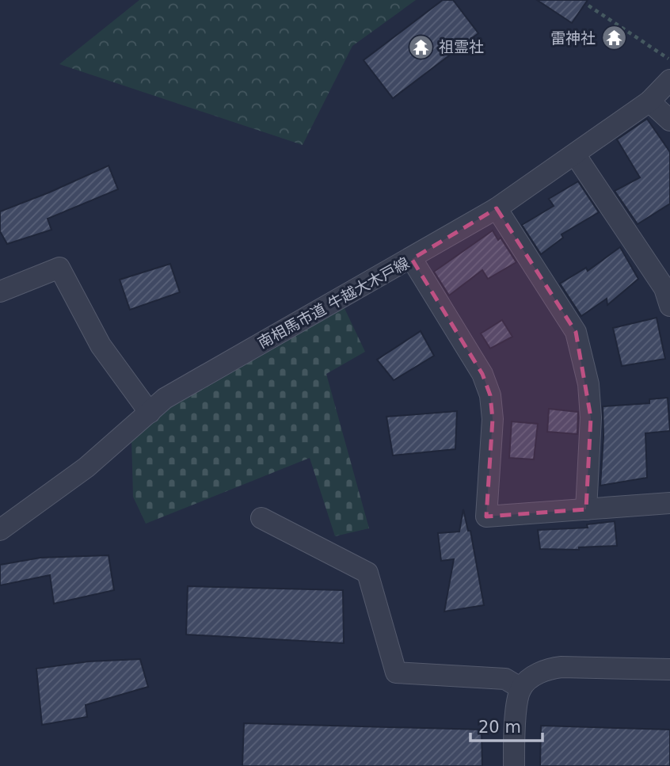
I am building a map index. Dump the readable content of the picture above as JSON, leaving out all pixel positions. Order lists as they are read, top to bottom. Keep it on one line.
{"streets":{"street":["南相馬市道 牛越大木戸線"]},"places":{"temple":["雷神社","祖霊社"]},"scale_bar":"20 m"}
